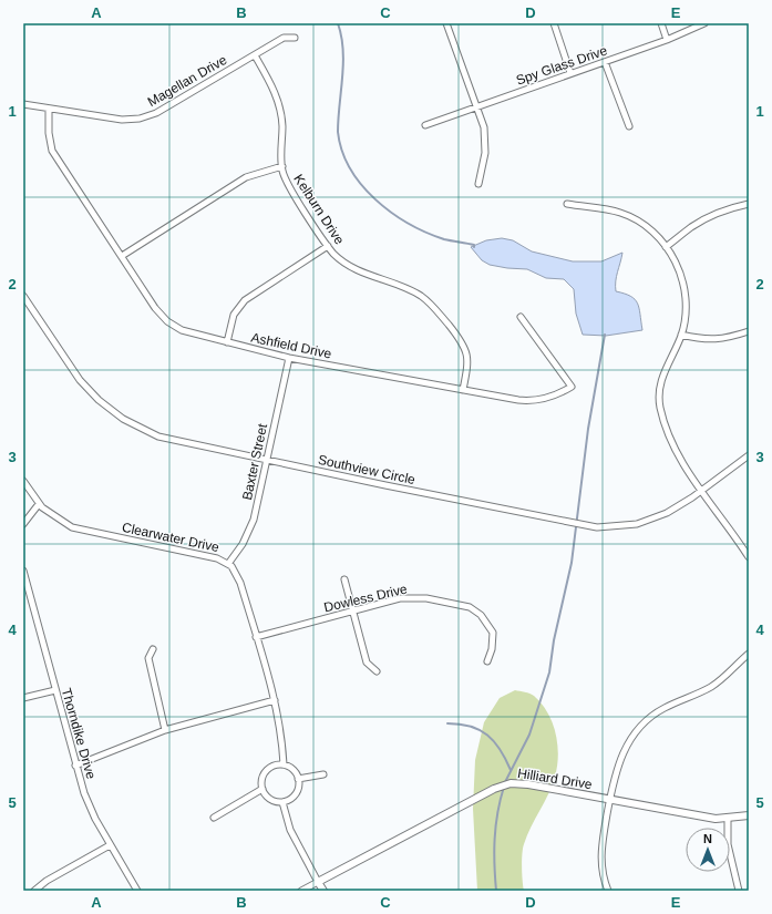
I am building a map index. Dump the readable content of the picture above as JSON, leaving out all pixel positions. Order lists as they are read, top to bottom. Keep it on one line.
{"streets":{"street":["Spy Glass Drive","Magellan Drive","Kelburn Drive","Ashfield Drive","Baxter Street","Southview Circle","Clearwater Drive","Dowless Drive","Thorndike Drive","Hilliard Drive"]},"crossings":[["Magellan Drive","Kelburn Drive"],["Magellan Drive","Ashfield Drive"],["Kelburn Drive","Ashfield Drive"],["Ashfield Drive","Baxter Street"],["Baxter Street","Southview Circle"],["Baxter Street","Clearwater Drive"],["Clearwater Drive","Dowless Drive"]],"north":"top","grid":{"columns":["A","B","C","D","E"],"rows":["1","2","3","4","5"]}}
